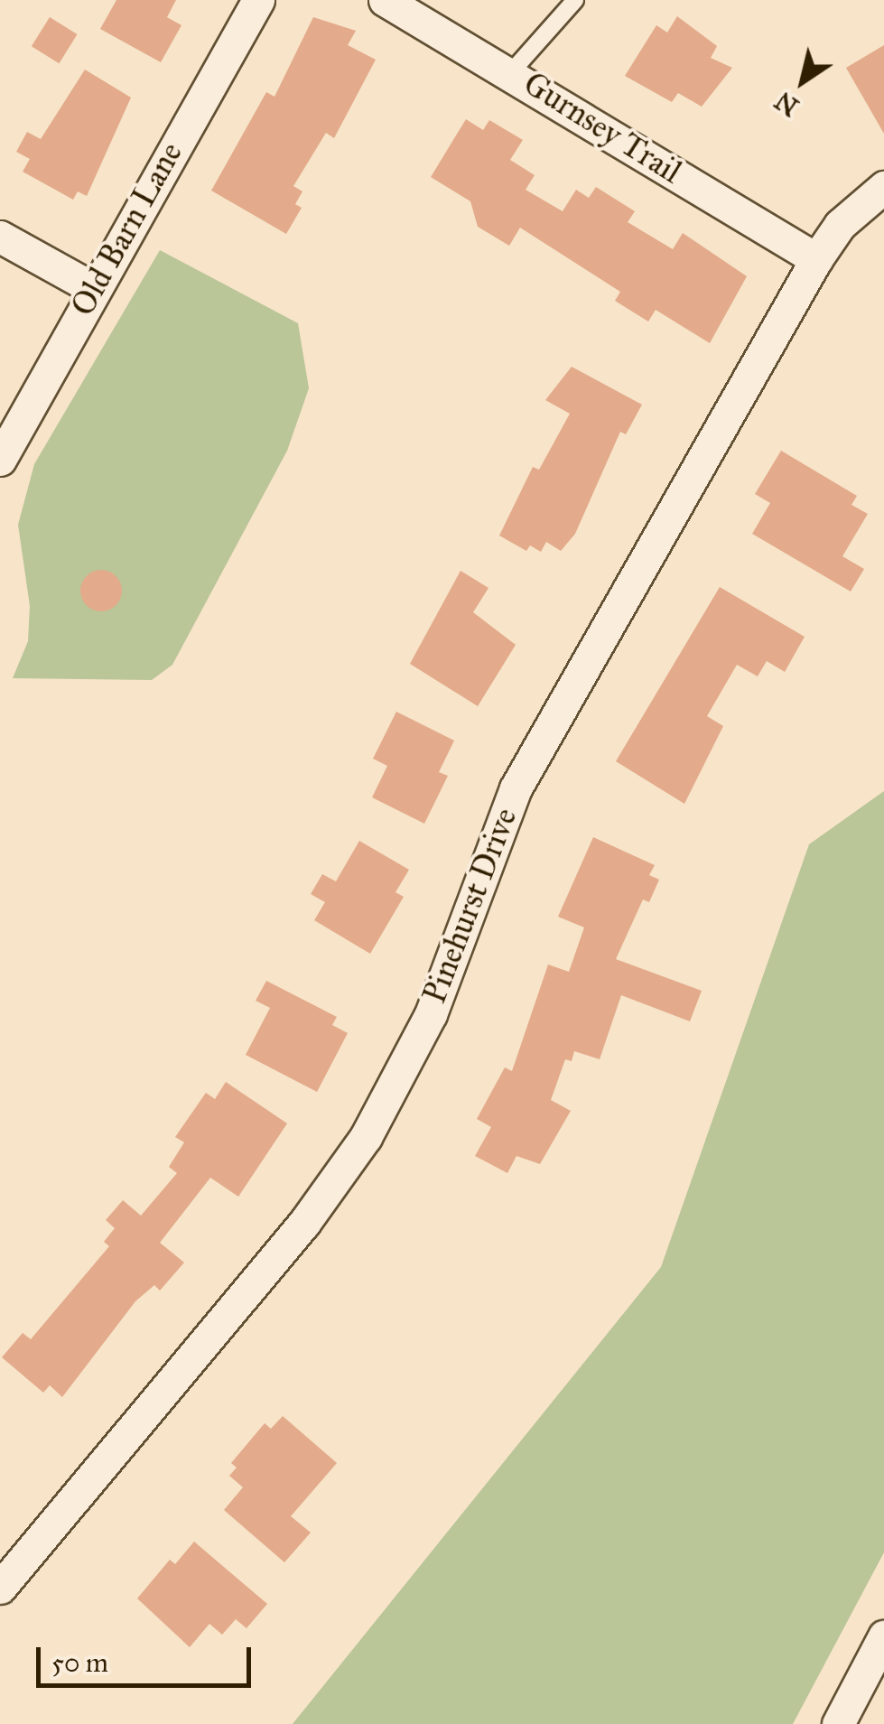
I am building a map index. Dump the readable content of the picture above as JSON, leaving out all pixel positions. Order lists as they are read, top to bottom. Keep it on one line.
{"streets":{"street":["Gurnsey Trail","Old Barn Lane","Pinehurst Drive"]},"crossings":[["Gurnsey Trail","Pinehurst Drive"]],"scale_bar":"50 m","north":"bottom left"}
